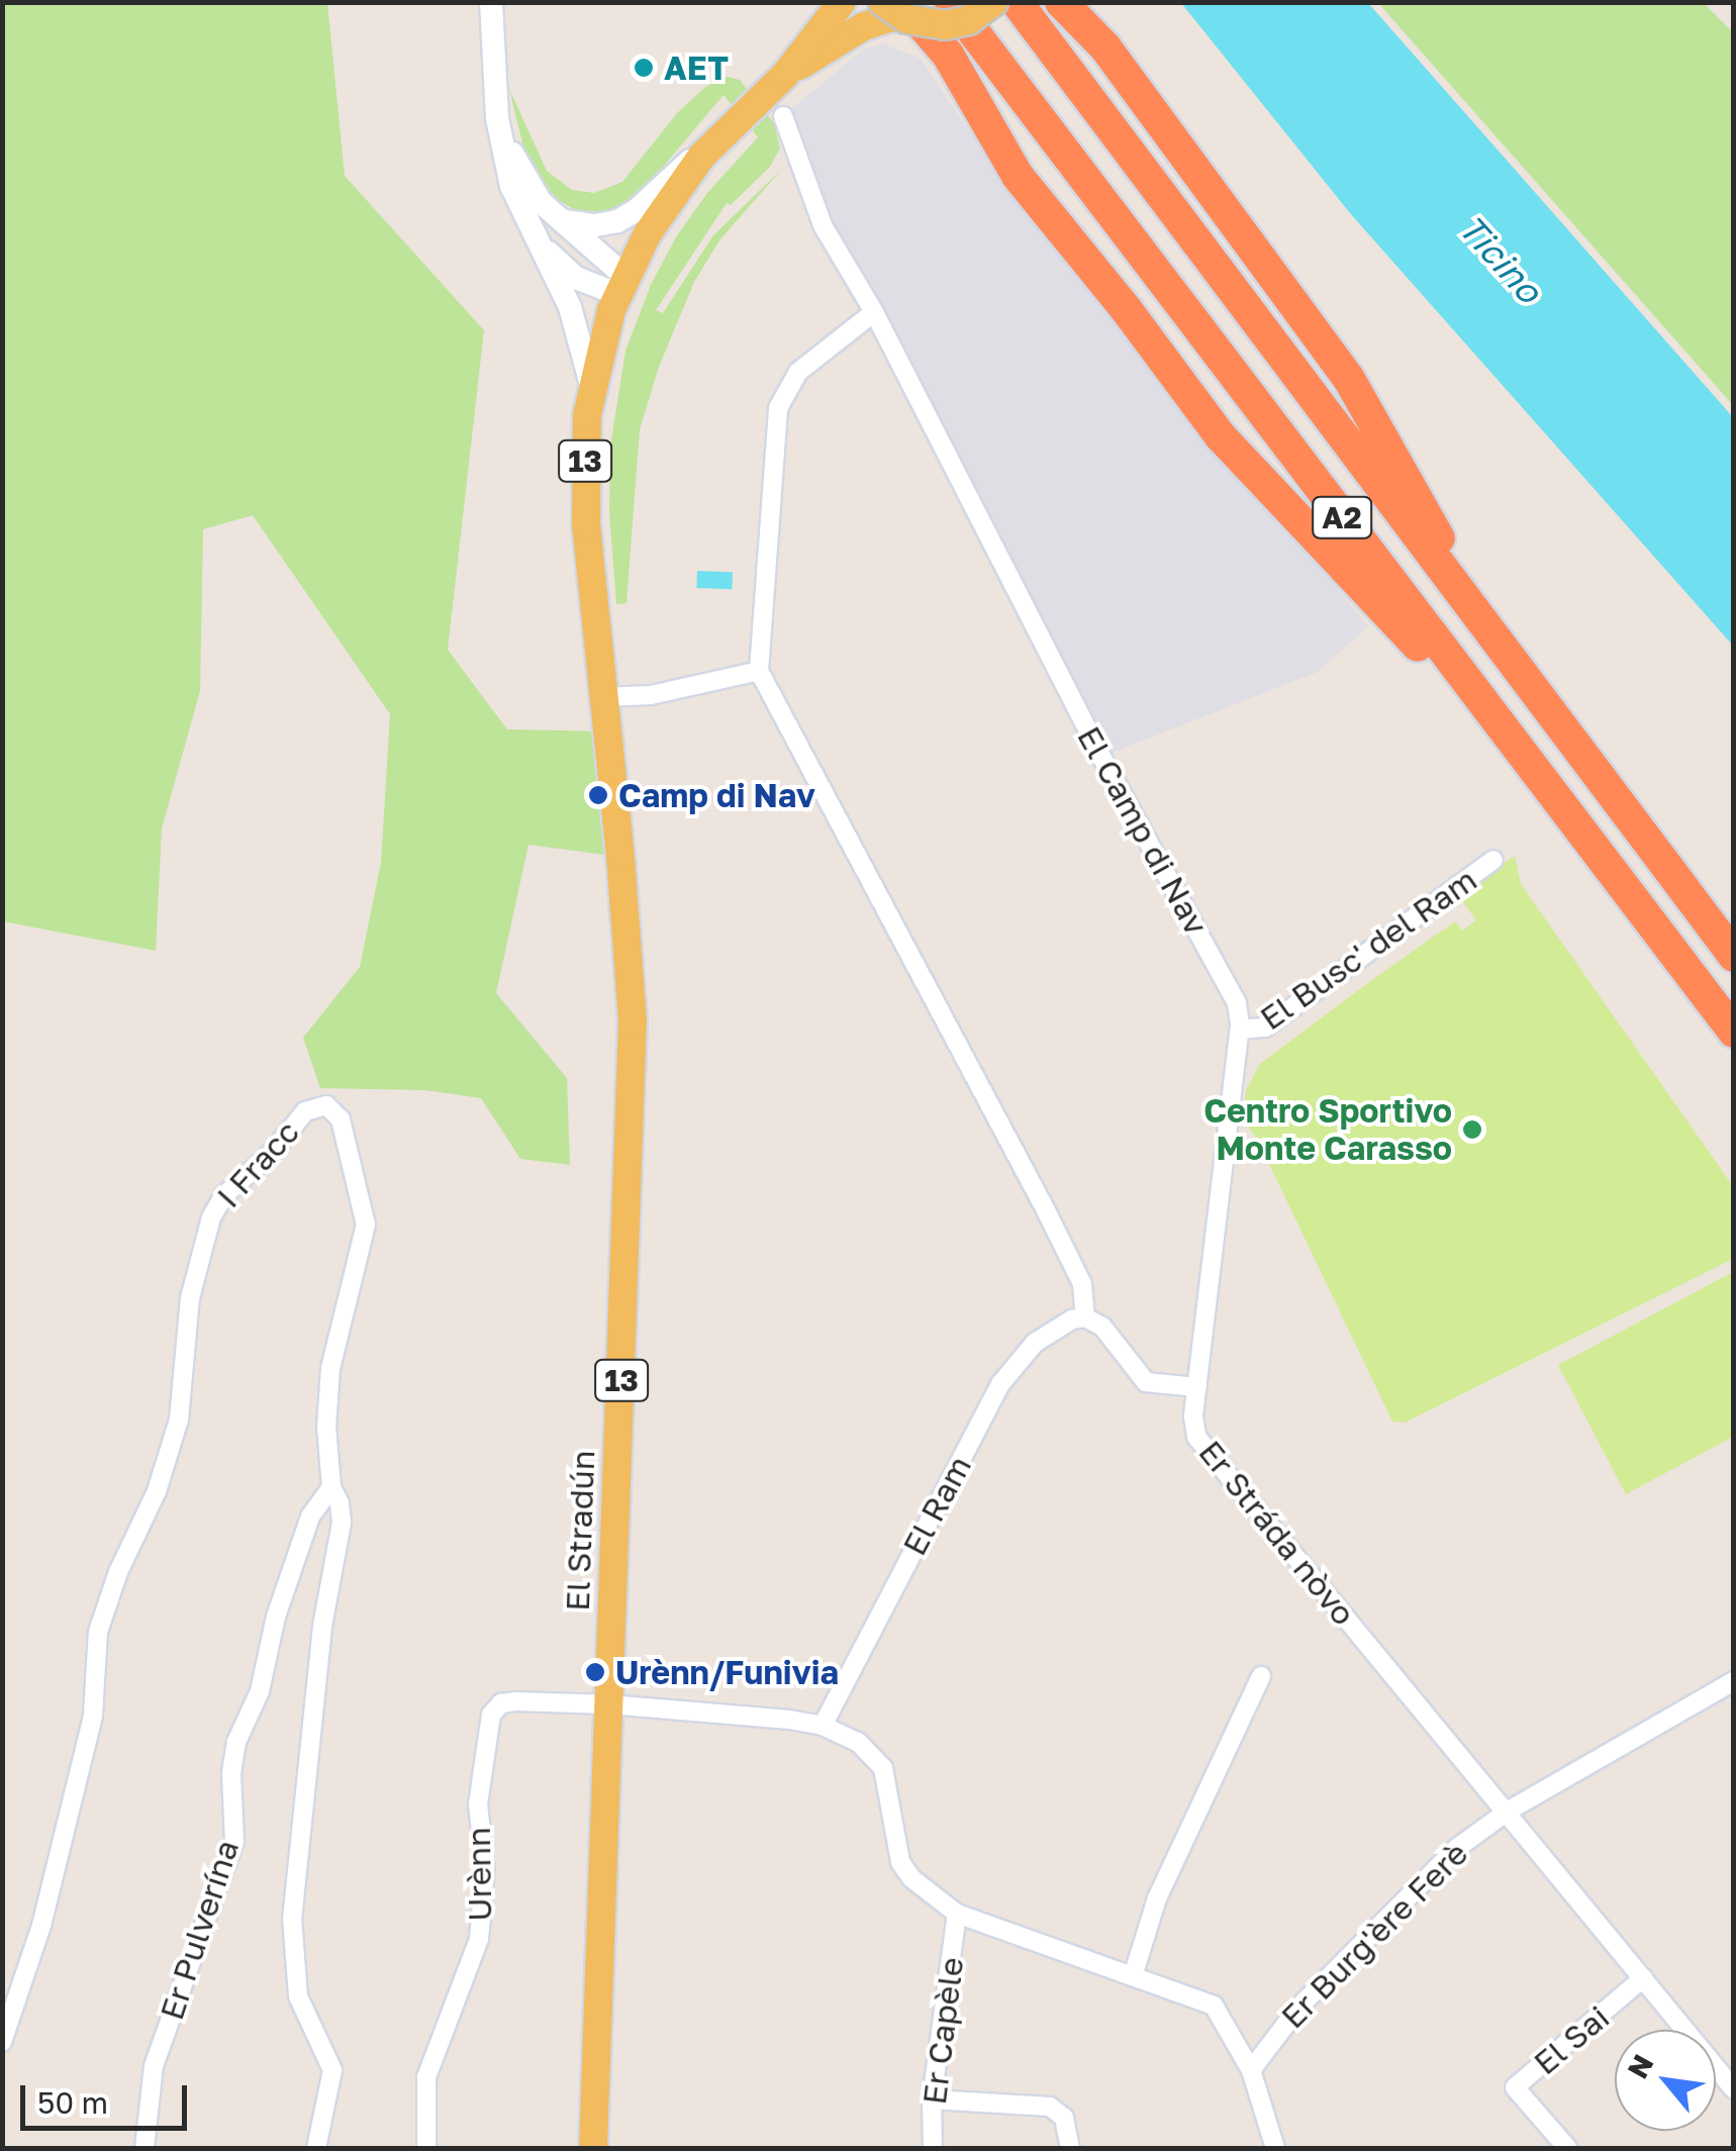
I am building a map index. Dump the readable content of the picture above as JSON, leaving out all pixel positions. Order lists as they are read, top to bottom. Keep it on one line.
{"streets":{"highway":["A2"],"main road":["13","El Stradún"],"street":["El Camp di Nav","El Busc' del Ram","I Fracc","El Ram","Er Stráda nòvo","Urènn","Er Pulverína","Er Burg'ère Ferè","Er Capèle","El Sai"]},"crossings":[["13","El Stradún"],["El Camp di Nav","El Busc' del Ram"],["El Camp di Nav","Er Stráda nòvo"],["I Fracc","Er Pulverína"],["El Ram","Urènn"],["El Stradún","Urènn"],["Er Stráda nòvo","Er Burg'ère Ferè"],["Er Stráda nòvo","El Sai"]],"water":["Ticino"],"places":["AET","Camp di Nav","Centro Sportivo Monte Carasso","Urènn/Funivia"],"scale_bar":"50 m","north":"top left"}
